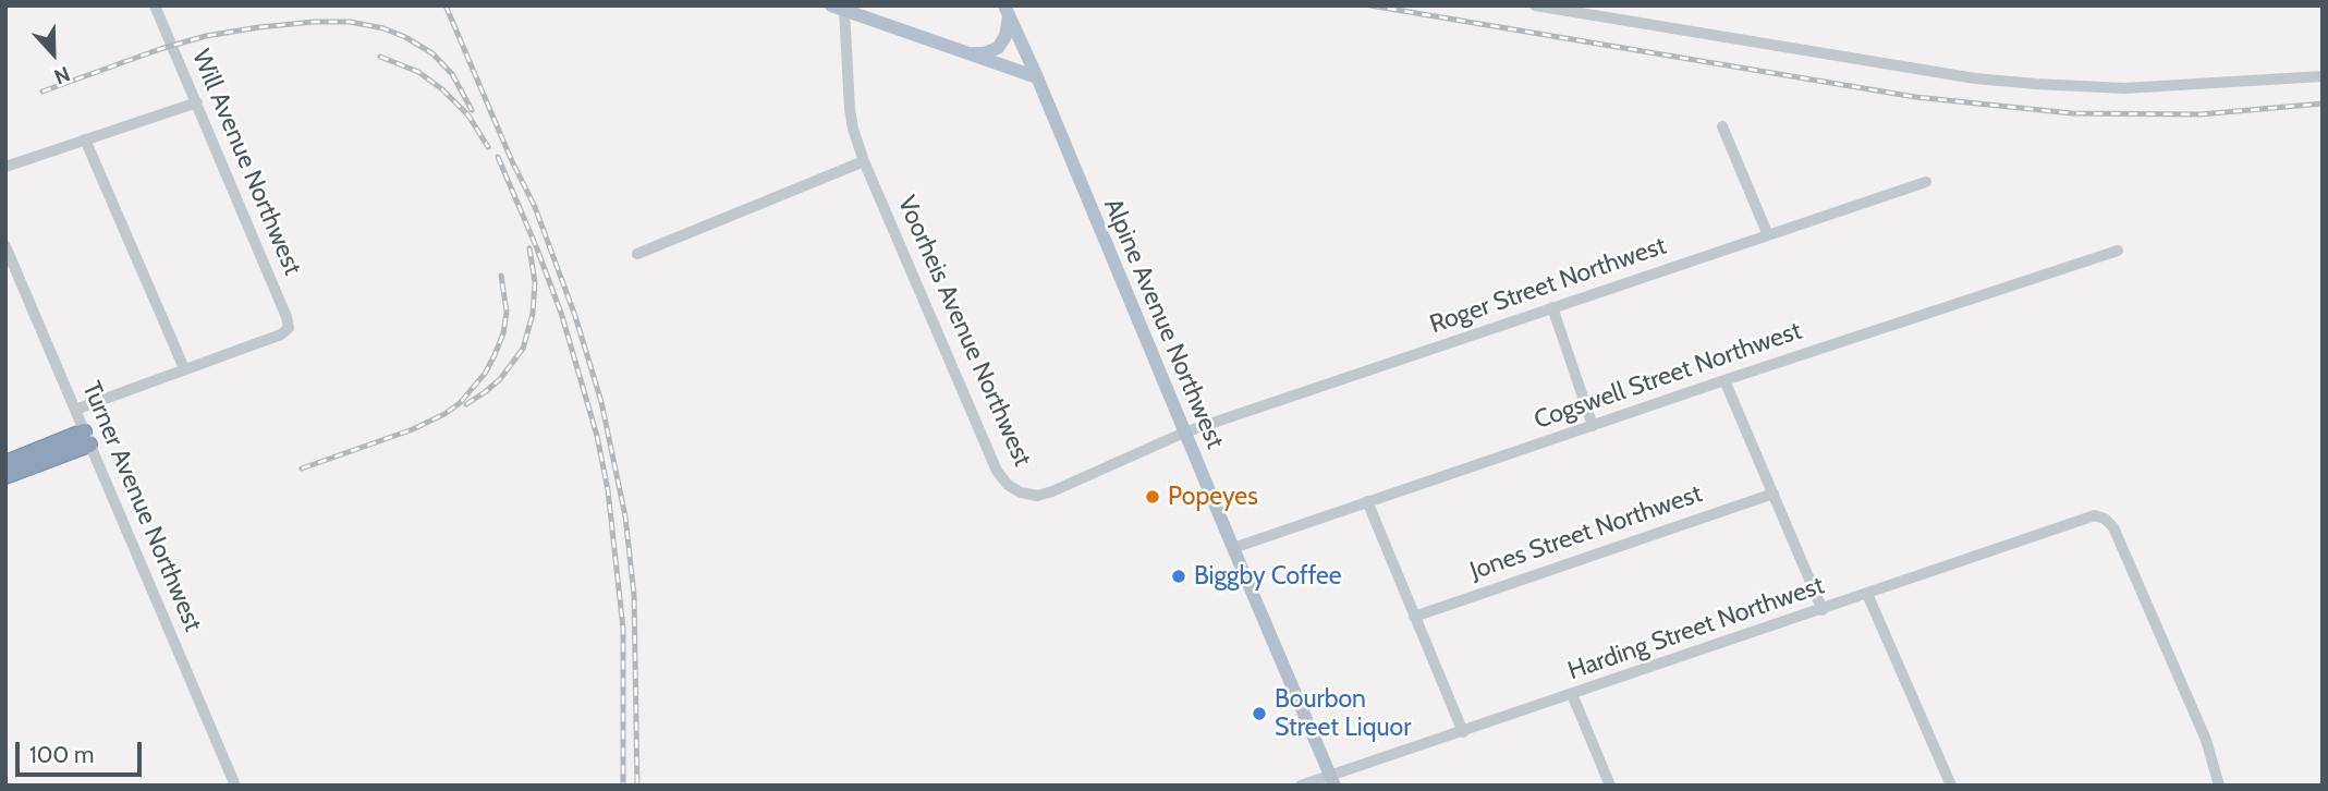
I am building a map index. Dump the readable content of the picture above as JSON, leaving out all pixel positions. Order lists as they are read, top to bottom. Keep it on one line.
{"streets":{"main road":["Alpine Avenue Northwest"],"street":["Will Avenue Northwest","Roger Street Northwest","Voorheis Avenue Northwest","Cogswell Street Northwest","Turner Avenue Northwest","Jones Street Northwest","Harding Street Northwest"]},"crossings":[["Roger Street Northwest","Alpine Avenue Northwest"],["Roger Street Northwest","Voorheis Avenue Northwest"],["Alpine Avenue Northwest","Voorheis Avenue Northwest"],["Alpine Avenue Northwest","Cogswell Street Northwest"],["Alpine Avenue Northwest","Harding Street Northwest"]],"places":["Popeyes","Biggby Coffee","Bourbon Street Liquor"],"scale_bar":"100 m","north":"bottom"}
